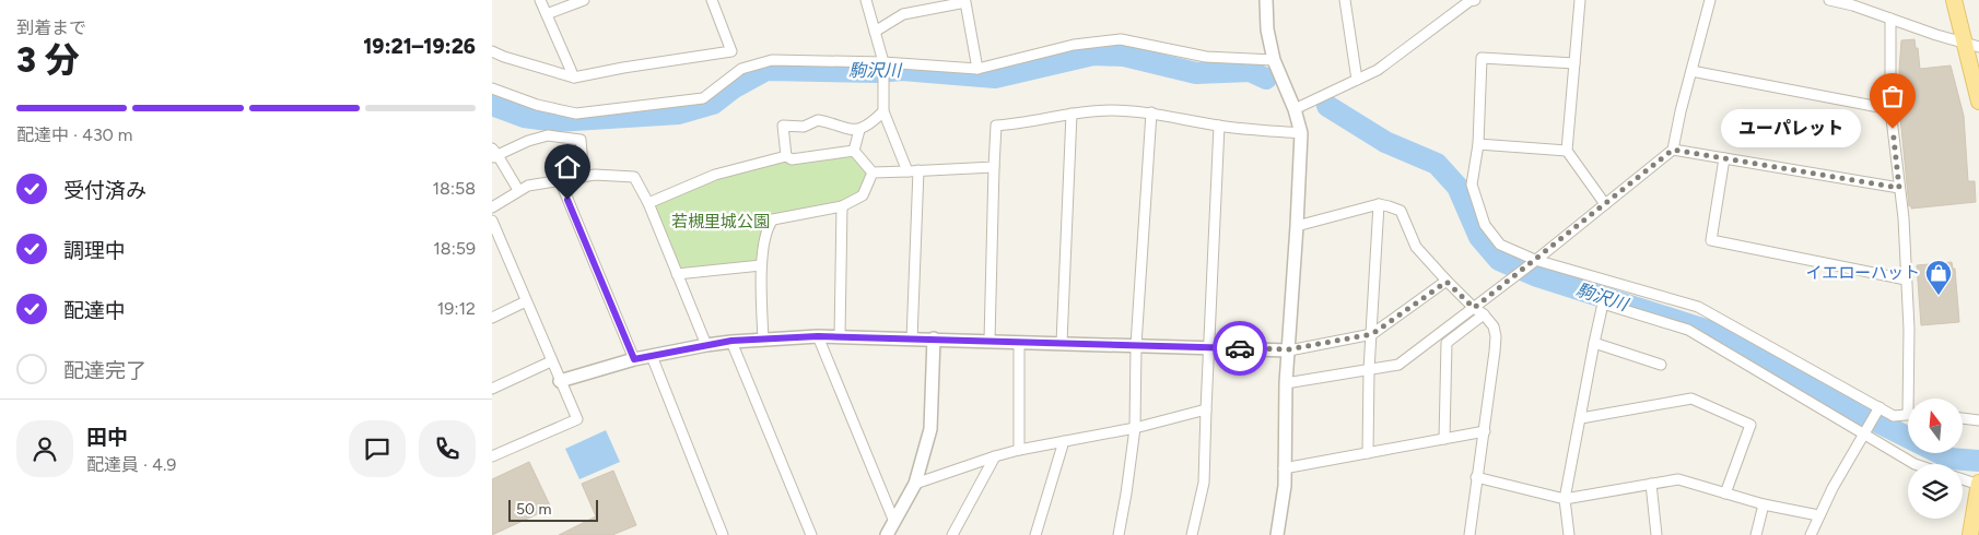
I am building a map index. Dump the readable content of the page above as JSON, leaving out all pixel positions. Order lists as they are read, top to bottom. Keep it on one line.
{"water":["駒沢川"],"parks":["若槻里城公園"],"places":{"other":["ユーパレット"],"shop":["イエローハット"]},"scale_bar":"50 m","north":"top","page":{"heading":["3 分","到着まで","19:21–19:26"],"panel":["田中","配達員 · 4.9"],"bar":"配達中 · 430 m","bubble":"ユーパレット","list":[["受付済み","18:58"],["調理中","18:59"],["配達中","19:12"],"配達完了"],"scale":"50 m"}}
